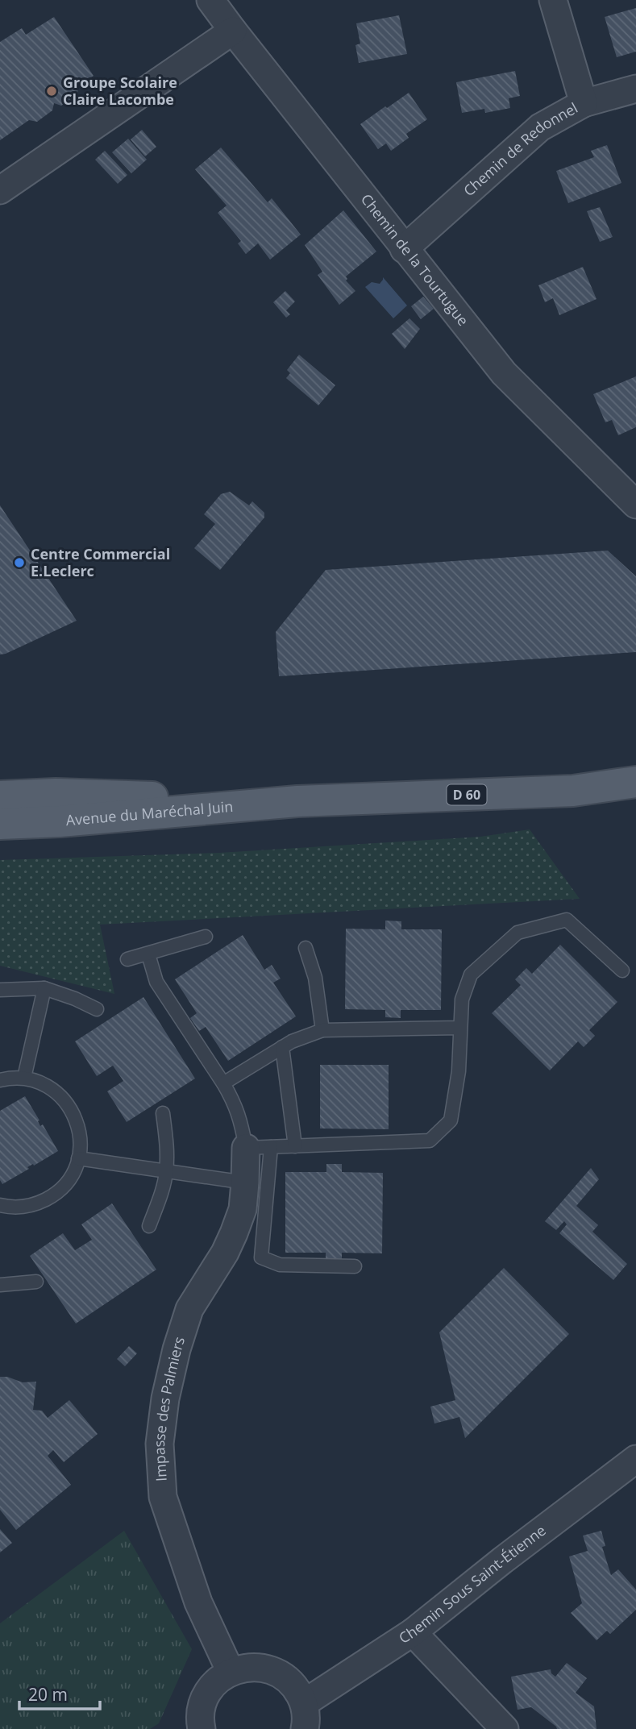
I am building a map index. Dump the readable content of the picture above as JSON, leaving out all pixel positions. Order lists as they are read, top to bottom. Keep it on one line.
{"streets":{"main road":["D 60","Avenue du Maréchal Juin"],"street":["Chemin de Redonnel","Chemin de la Tourtugue","Impasse des Palmiers","Chemin Sous Saint-Étienne"]},"crossings":[["Chemin de Redonnel","Chemin de la Tourtugue"]],"places":["Groupe Scolaire Claire Lacombe","Centre Commercial E.Leclerc"],"scale_bar":"20 m"}
